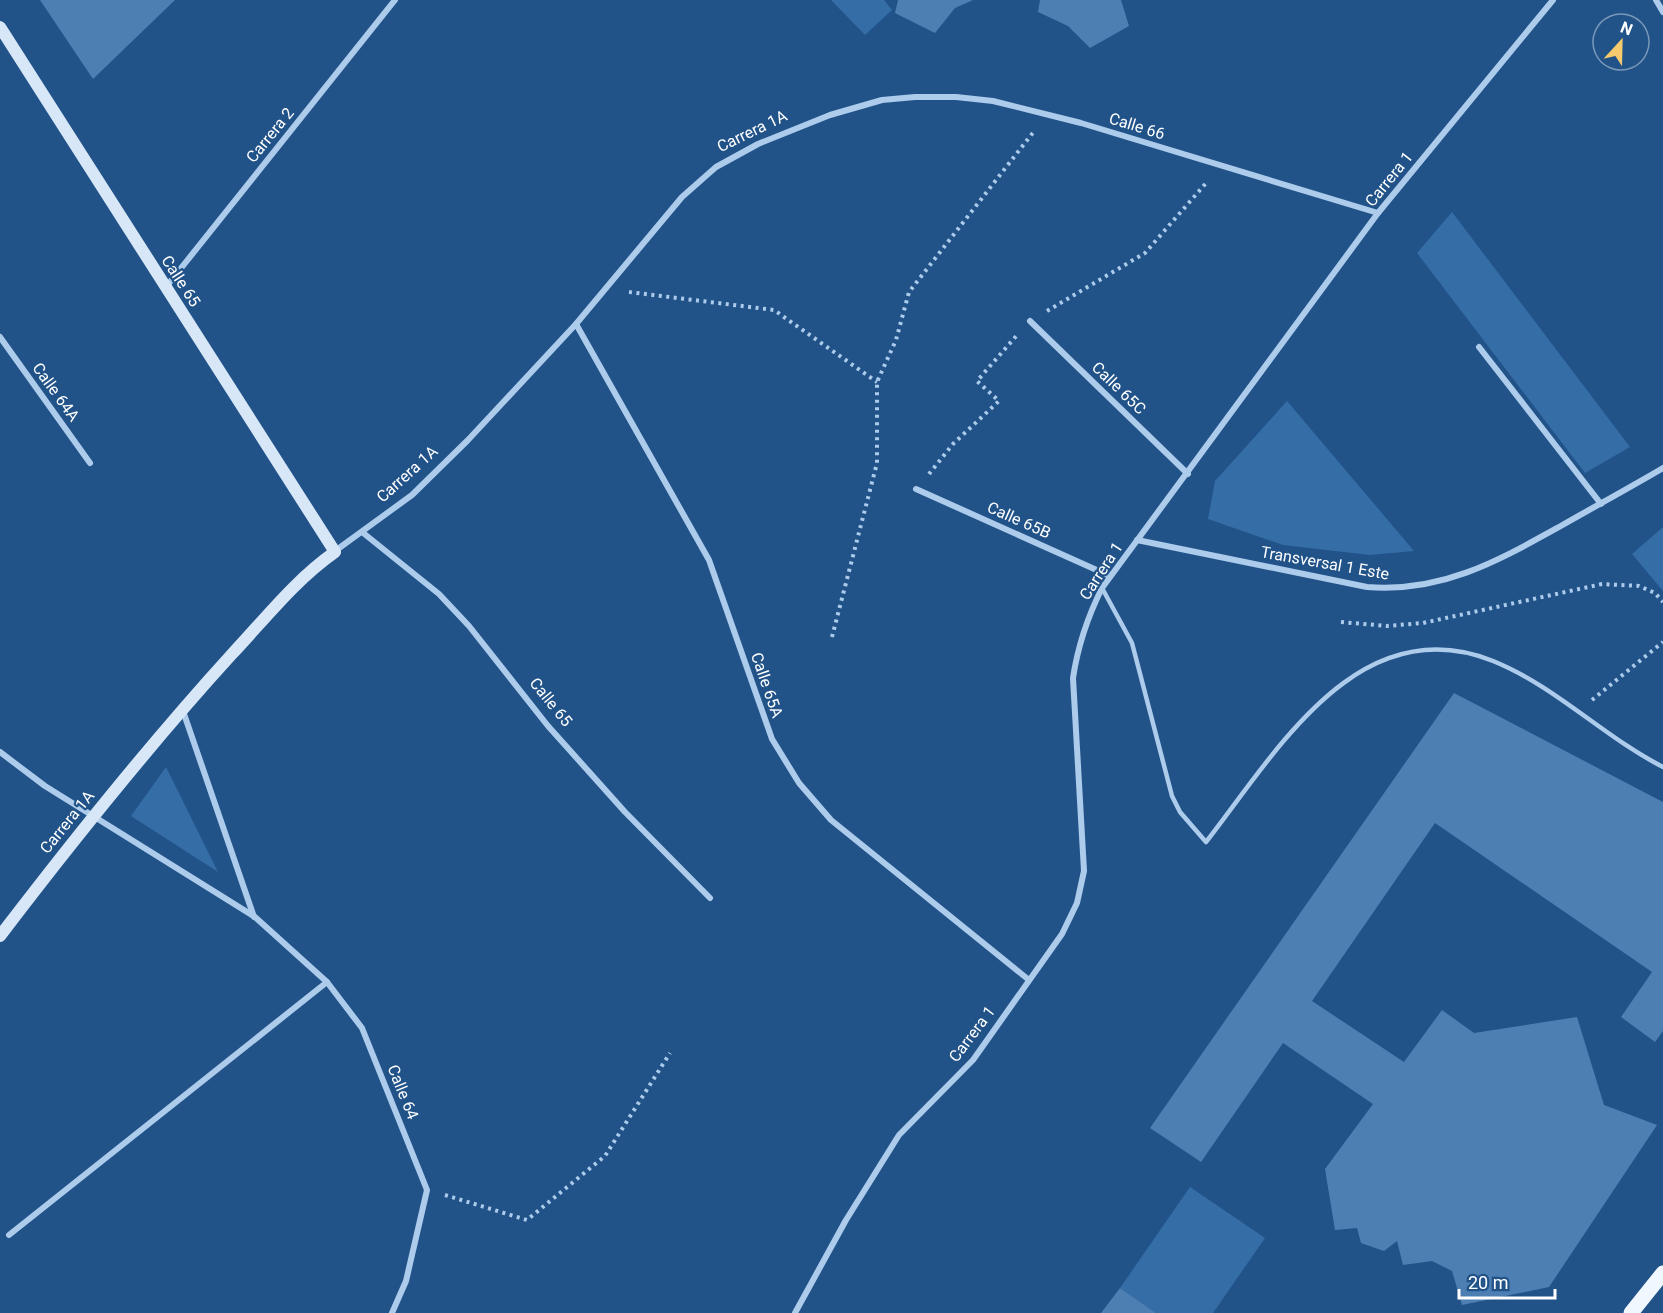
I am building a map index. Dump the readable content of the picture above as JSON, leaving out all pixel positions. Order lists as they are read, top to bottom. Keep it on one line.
{"streets":{"street":["Calle 66","Carrera 1A","Carrera 2","Carrera 1","Calle 65","Calle 65C","Calle 64A","Calle 65B","Transversal 1 Este","Calle 65A","Calle 64"]},"crossings":[["Calle 66","Carrera 1A"],["Calle 66","Carrera 1"],["Carrera 1A","Calle 65"],["Carrera 1A","Calle 65A"],["Carrera 1A","Calle 64"],["Carrera 2","Calle 65"],["Carrera 1","Calle 65C"],["Carrera 1","Calle 65B"],["Carrera 1","Transversal 1 Este"],["Carrera 1","Calle 65A"]],"scale_bar":"20 m","north":"top"}
